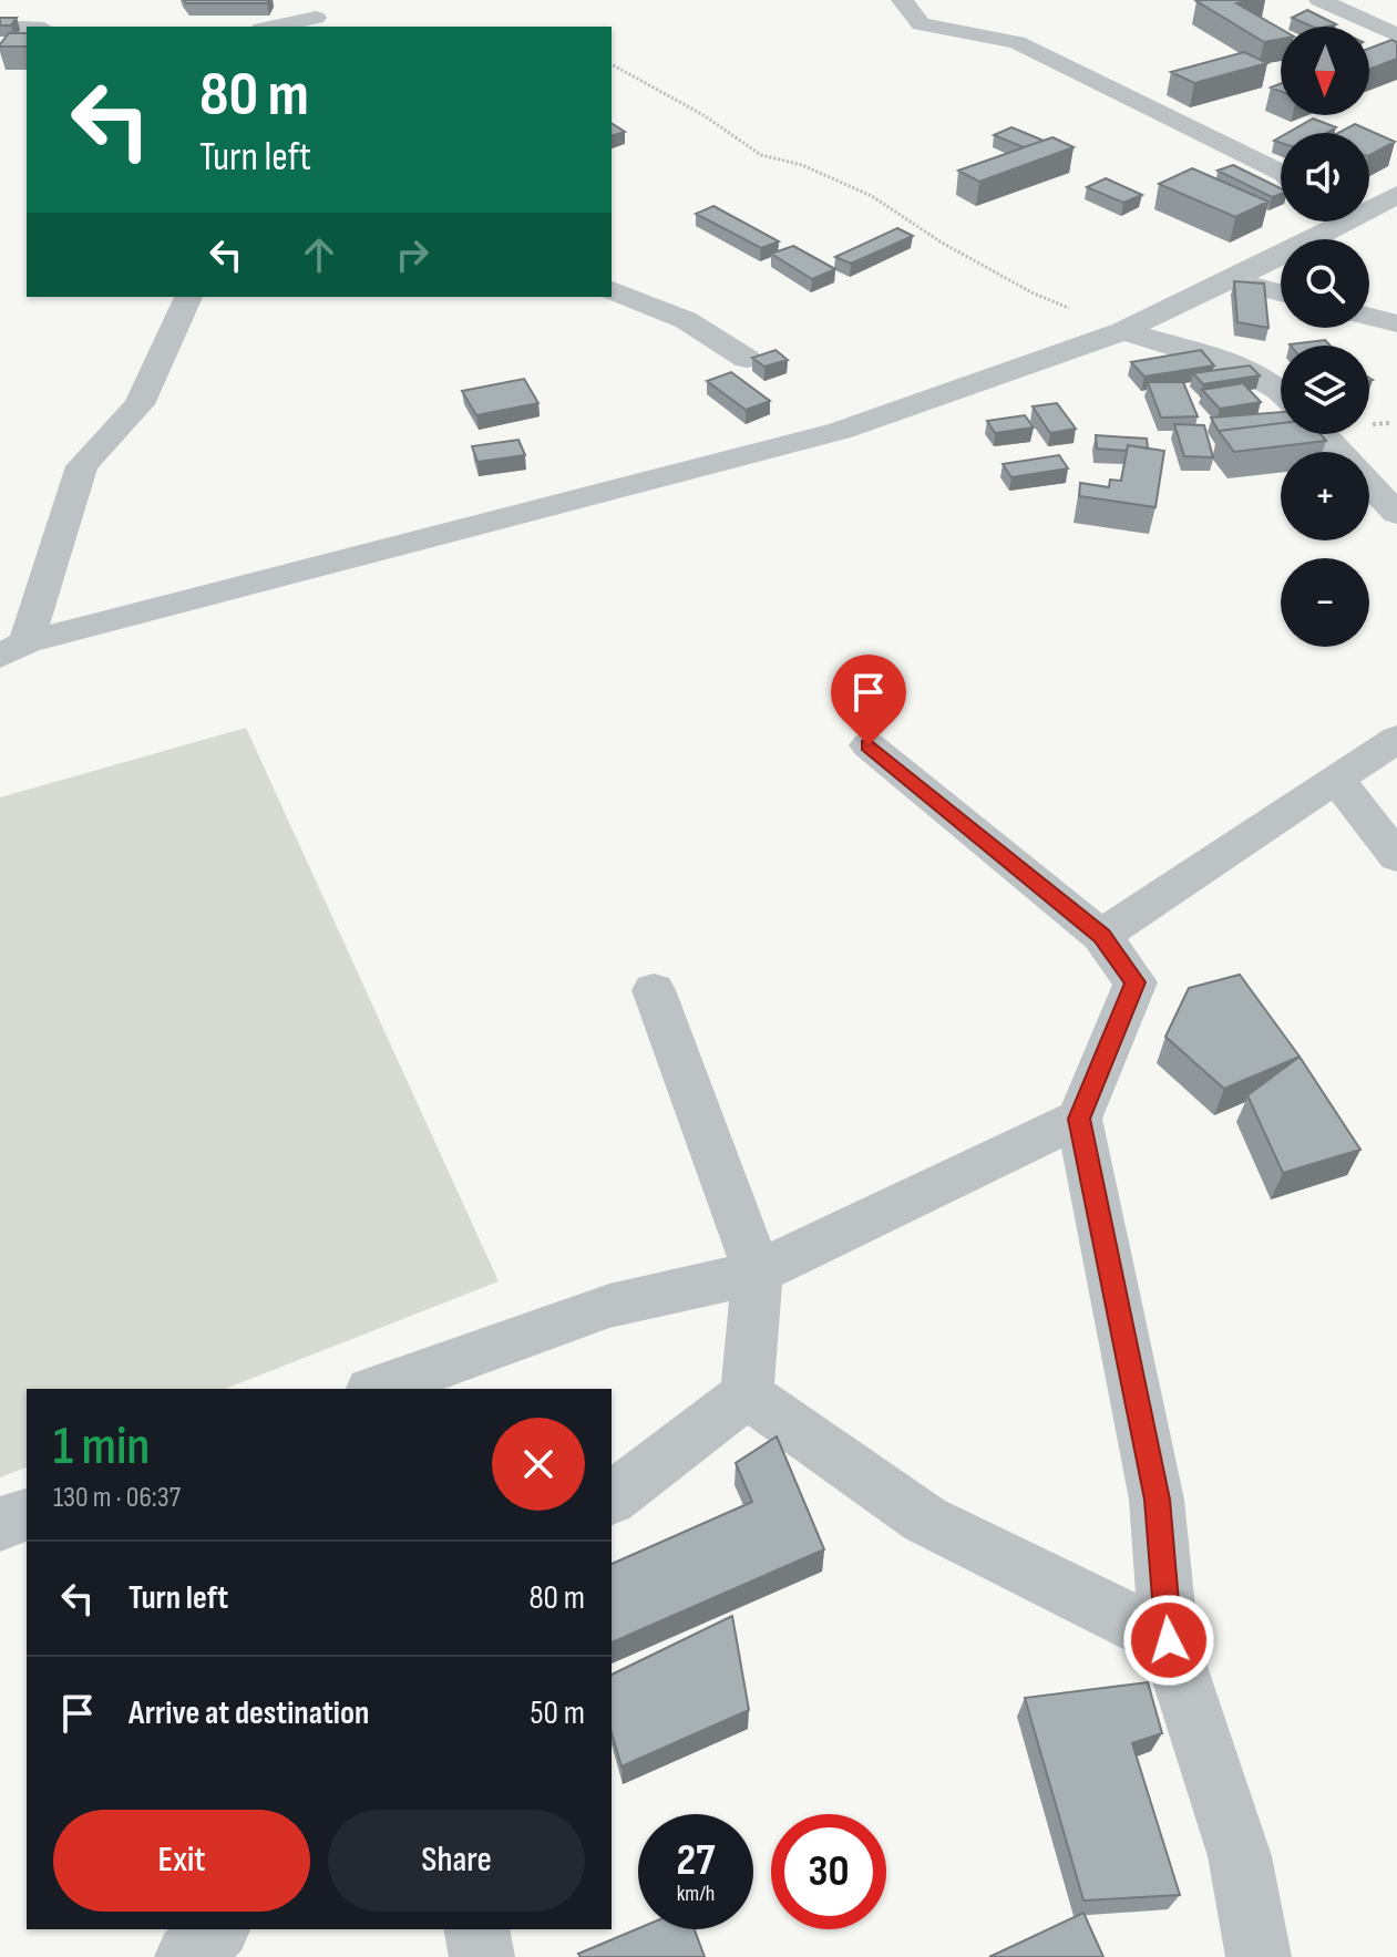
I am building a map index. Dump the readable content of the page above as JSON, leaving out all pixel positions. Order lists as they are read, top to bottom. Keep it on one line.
{"north":"bottom","page":{"map_buttons":["+","−"],"turn":["80 m","Turn left"],"heading":["1 min","130 m · 06:37"],"list":[{"name":"Turn left","value":"80 m"},{"name":"Arrive at destination","value":"50 m"}],"buttons":["Exit","Share"],"speed":"27 km/h","limit":"30"}}
